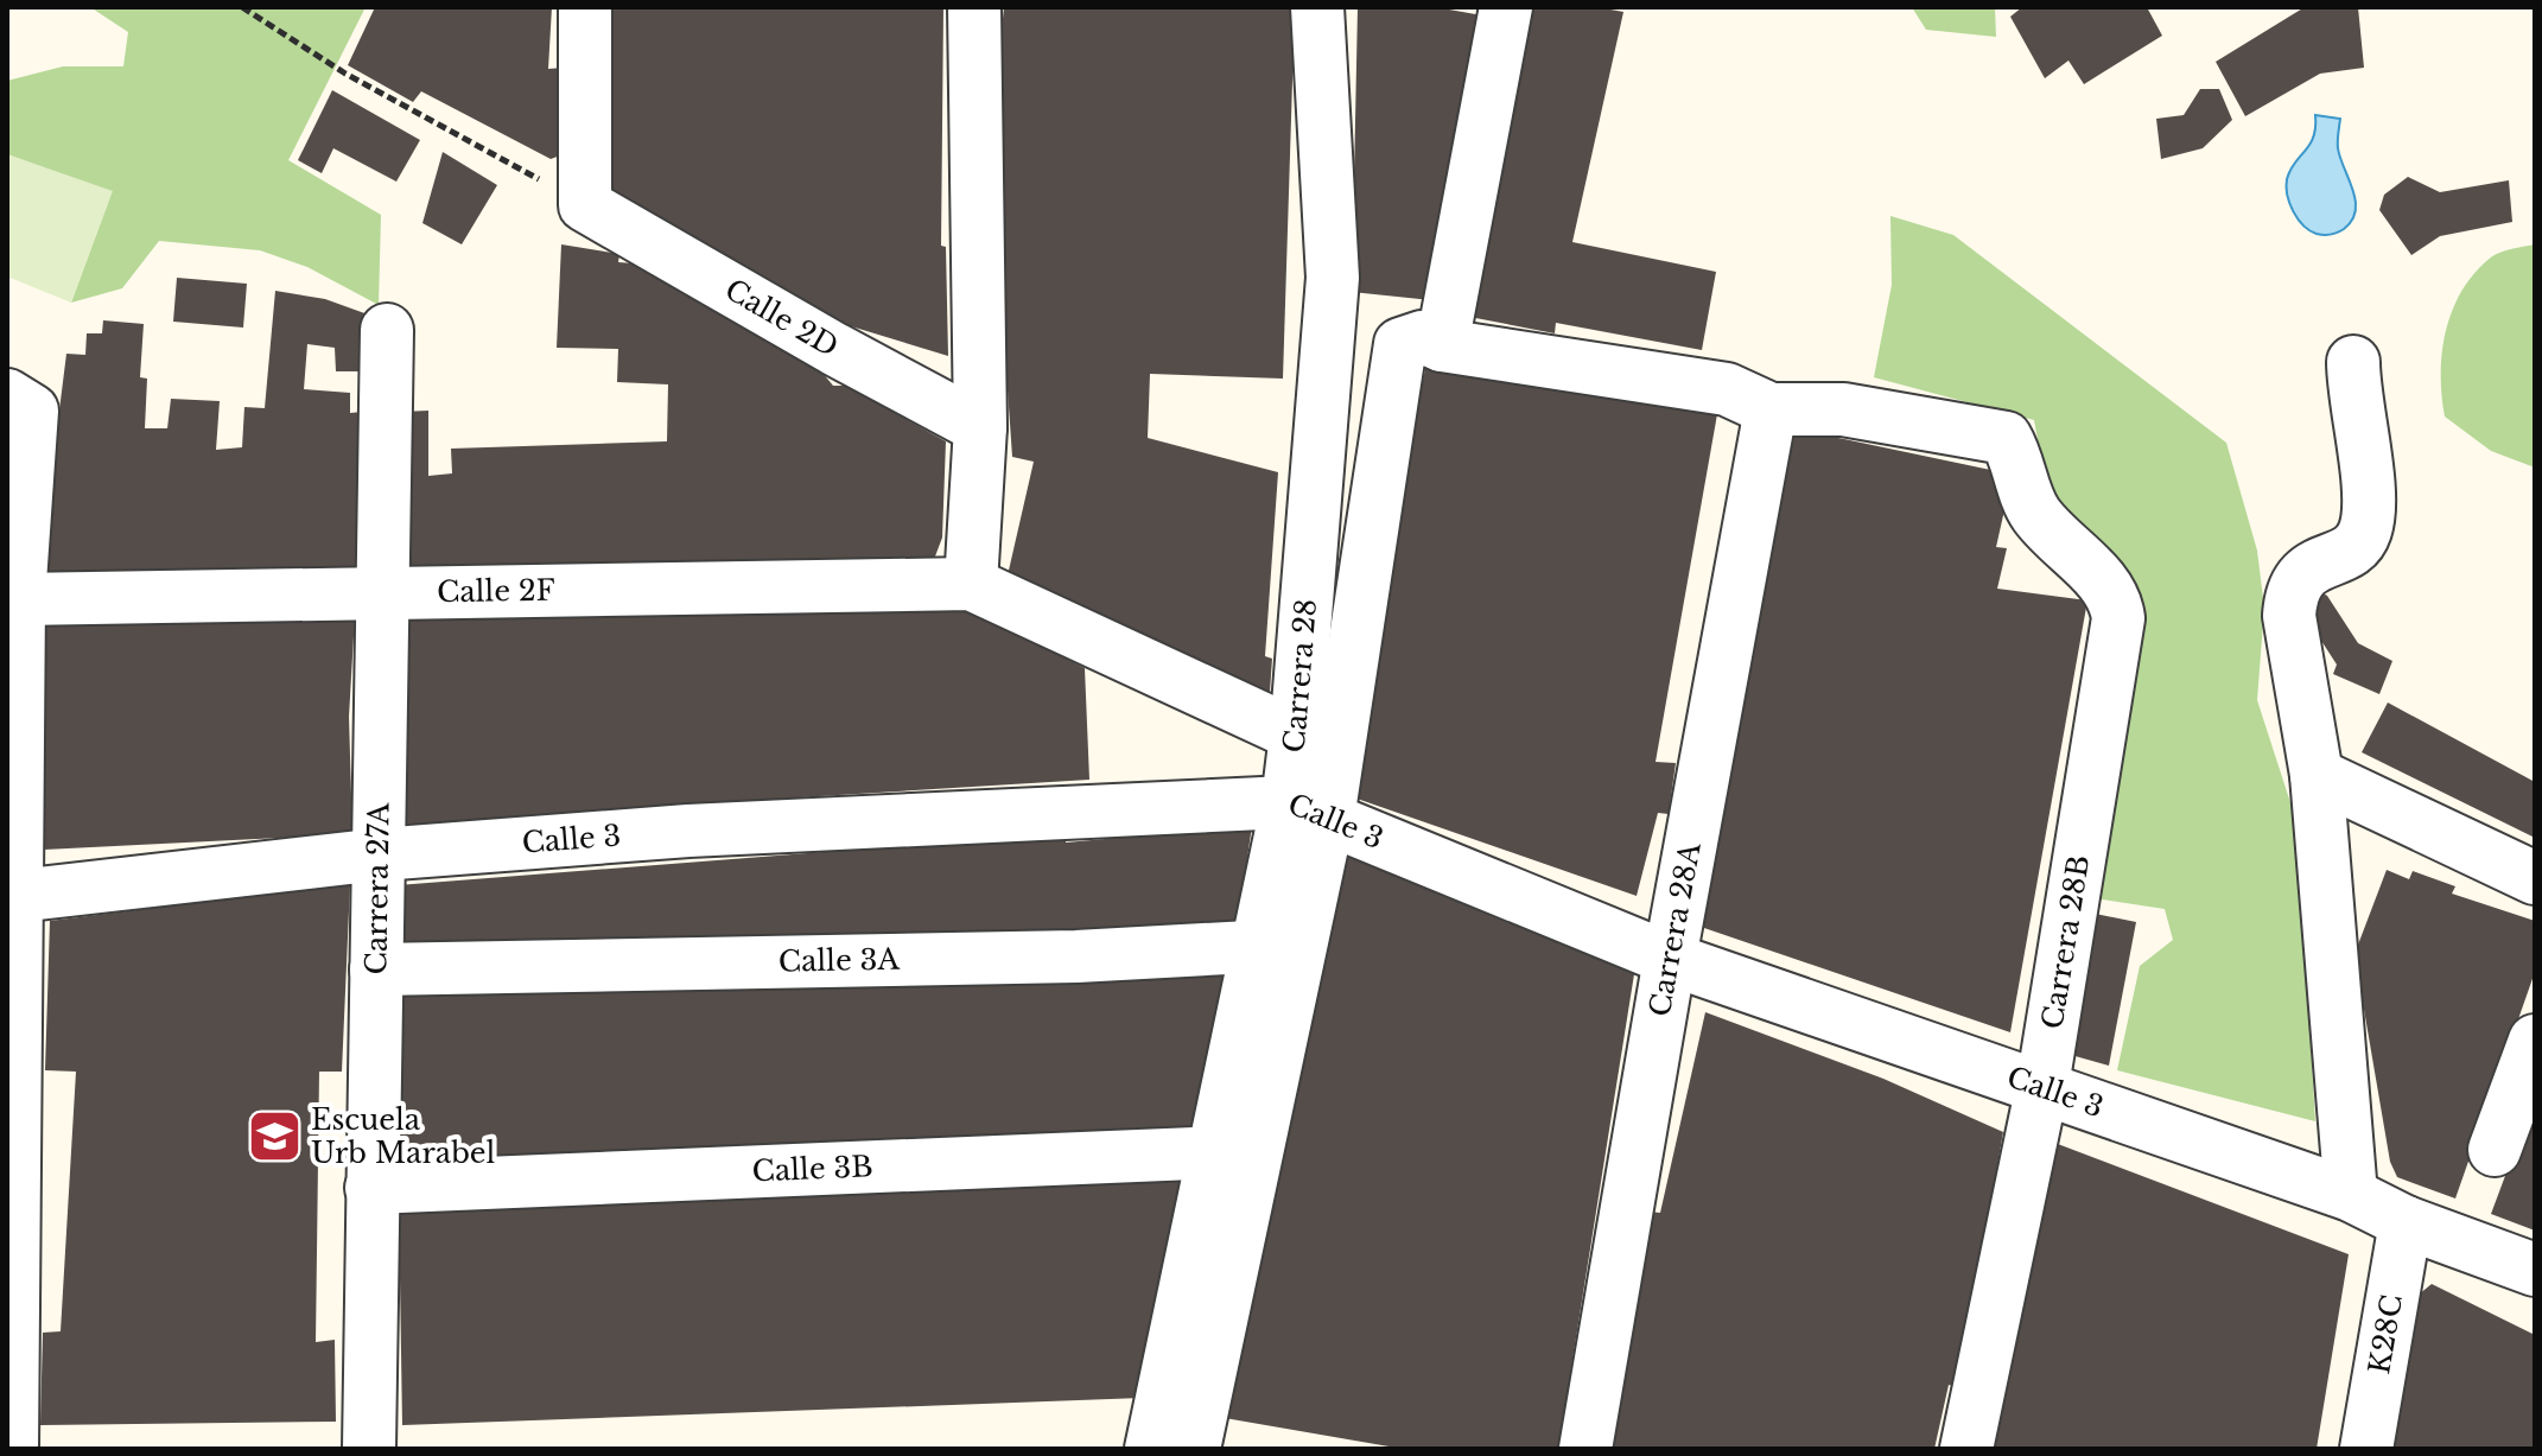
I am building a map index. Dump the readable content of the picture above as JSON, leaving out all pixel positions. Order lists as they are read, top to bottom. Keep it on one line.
{"streets":{"street":["Calle 2D","Calle 2F","Carrera 28","Calle 3","Carrera 27A","Carrera 28A","Carrera 28B","Calle 3A","Calle 3B","K28C"]},"crossings":[["Calle 2F","Carrera 27A"],["Carrera 28","Calle 3"],["Carrera 28","Calle 3A"],["Carrera 28","Calle 3B"],["Calle 3","Carrera 27A"],["Calle 3","Carrera 28A"],["Calle 3","Carrera 28B"],["Calle 3","K28C"],["Carrera 27A","Calle 3A"],["Carrera 27A","Calle 3B"],["Carrera 28A","Carrera 28B"]],"places":{"school or university":["Escuela Urb Marabel"]}}
